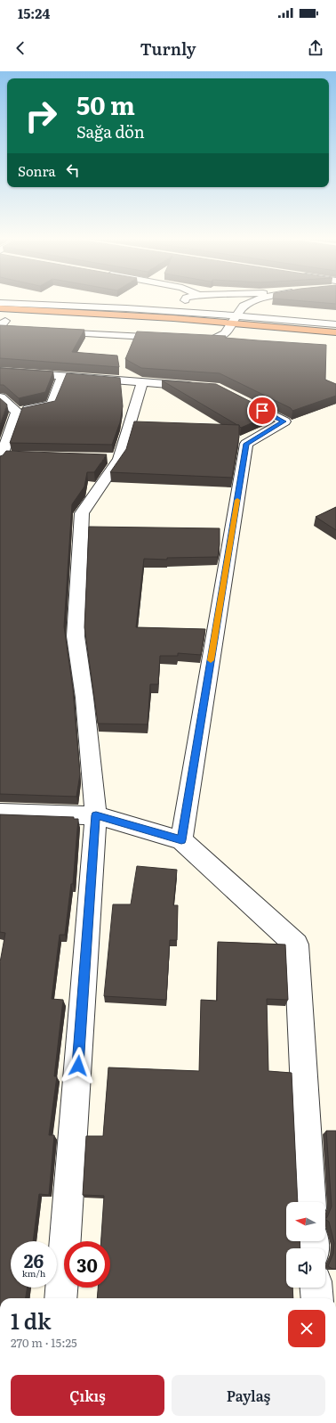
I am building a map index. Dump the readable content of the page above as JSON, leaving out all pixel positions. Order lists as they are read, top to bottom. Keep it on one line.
{"north":"left","page":{"status":"15:24","header":"Turnly","turn":["50 m","Sağa dön"],"then":"Sonra","speed":"26 km/h","limit":"30","heading":["1 dk","270 m · 15:25"],"buttons":["Çıkış","Paylaş"]}}
